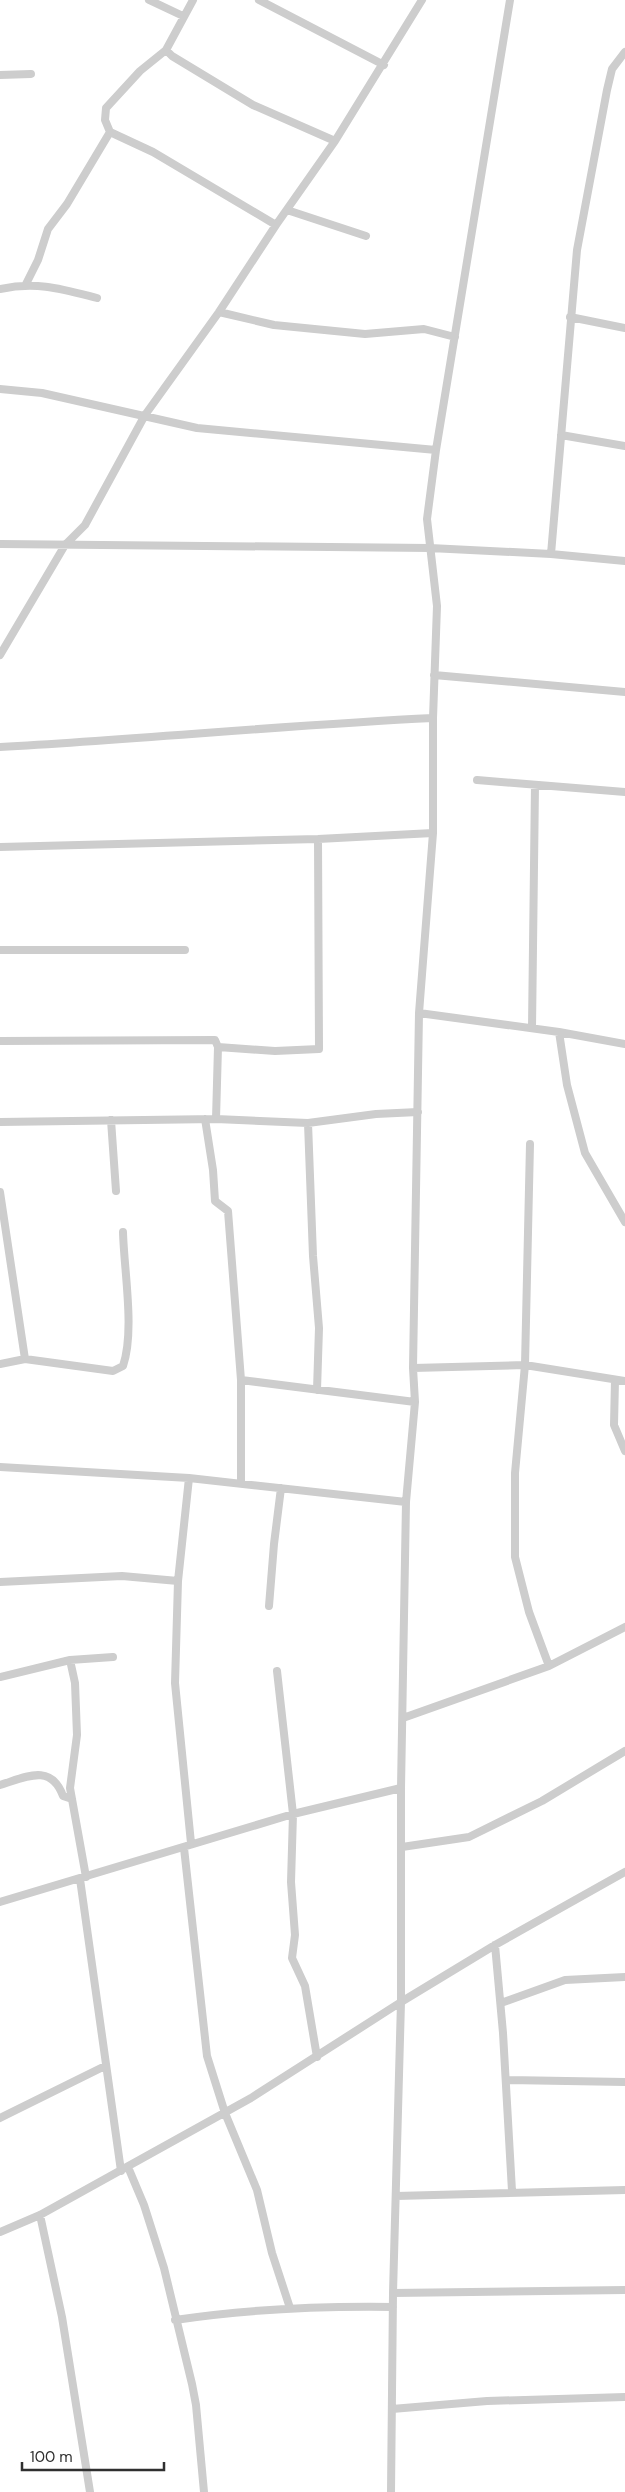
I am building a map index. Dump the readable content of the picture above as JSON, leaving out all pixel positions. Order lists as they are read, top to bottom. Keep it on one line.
{"scale_bar":"100 m"}
